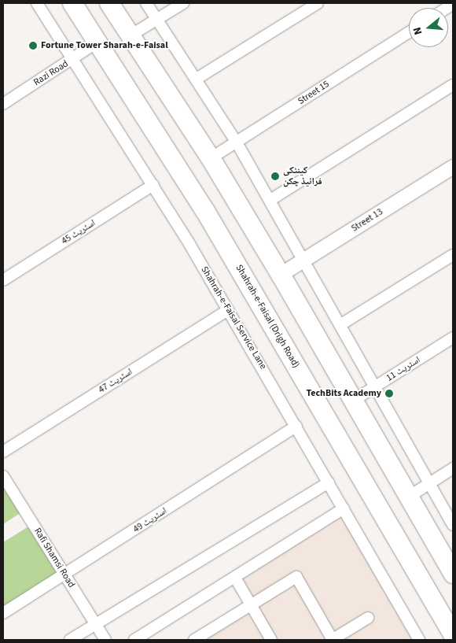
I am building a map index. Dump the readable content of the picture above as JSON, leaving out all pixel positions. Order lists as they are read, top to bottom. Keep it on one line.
{"streets":{"highway":["Shahrah-e-Faisal (Drigh Road)"],"street":["Razi Road","Street 15","Street 13","اسٹریٹ 45","Shahrah-e-Faisal Service Lane","اسٹریٹ 11","اسٹریٹ 47","اسٹریٹ 49","Rafi Shamsi Road"]},"crossings":[["Razi Road","Shahrah-e-Faisal (Drigh Road)"],["Razi Road","Shahrah-e-Faisal Service Lane"],["اسٹریٹ 45","Shahrah-e-Faisal Service Lane"],["Shahrah-e-Faisal Service Lane","اسٹریٹ 47"],["Shahrah-e-Faisal Service Lane","اسٹریٹ 49"],["اسٹریٹ 49","Rafi Shamsi Road"]],"places":["Fortune Tower Sharah-e-Faisal","کینٹکی فرائیڈ چکن","TechBits Academy"],"north":"left"}
